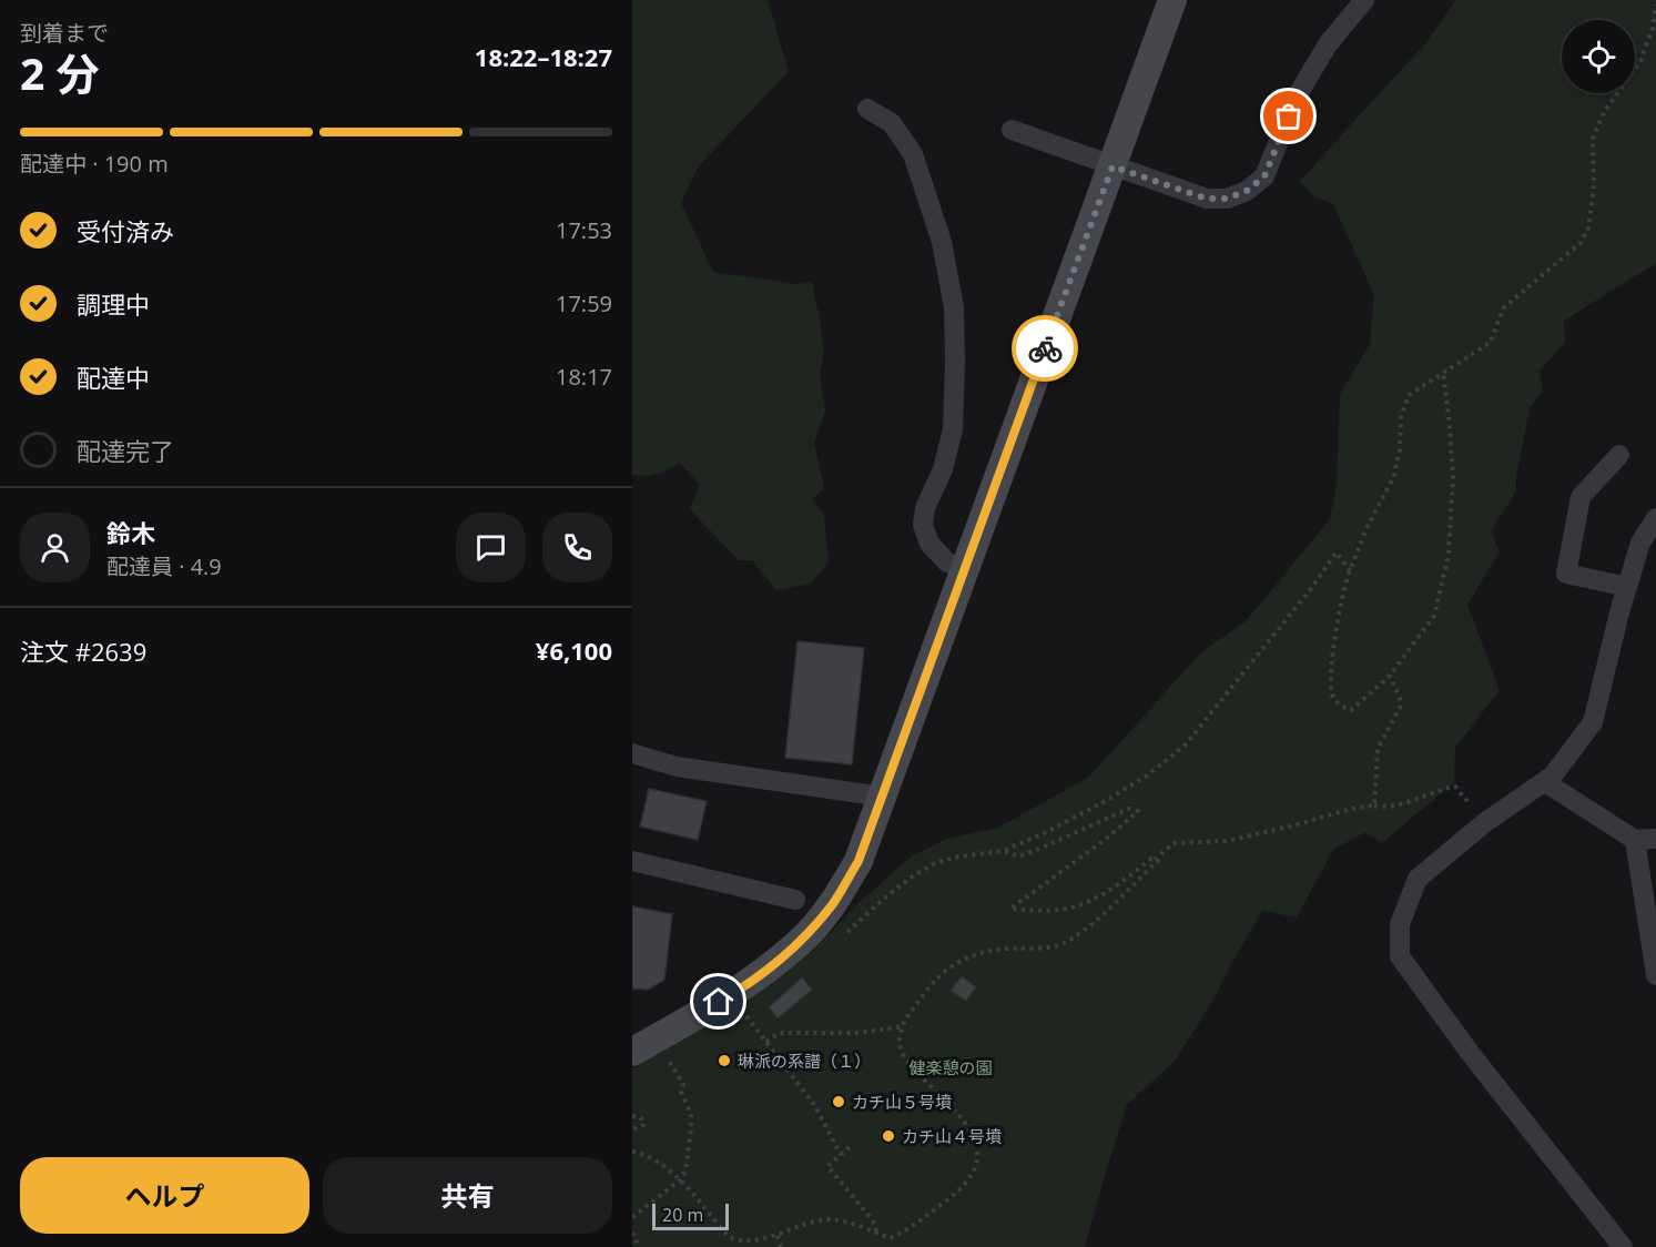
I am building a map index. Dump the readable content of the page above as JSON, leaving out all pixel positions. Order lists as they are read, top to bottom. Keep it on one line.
{"parks":["健楽憩の園"],"places":["琳派の系譜（１）","カチ山５号墳","カチ山４号墳"],"scale_bar":"20 m","page":{"heading":["2 分","到着まで","18:22–18:27"],"panel":["鈴木","配達員 · 4.9","注文 #2639","¥6,100"],"bar":"配達中 · 190 m","list":[["受付済み","17:53"],["調理中","17:59"],["配達中","18:17"],"配達完了"],"buttons":["ヘルプ","共有"],"scale":"20 m"}}
